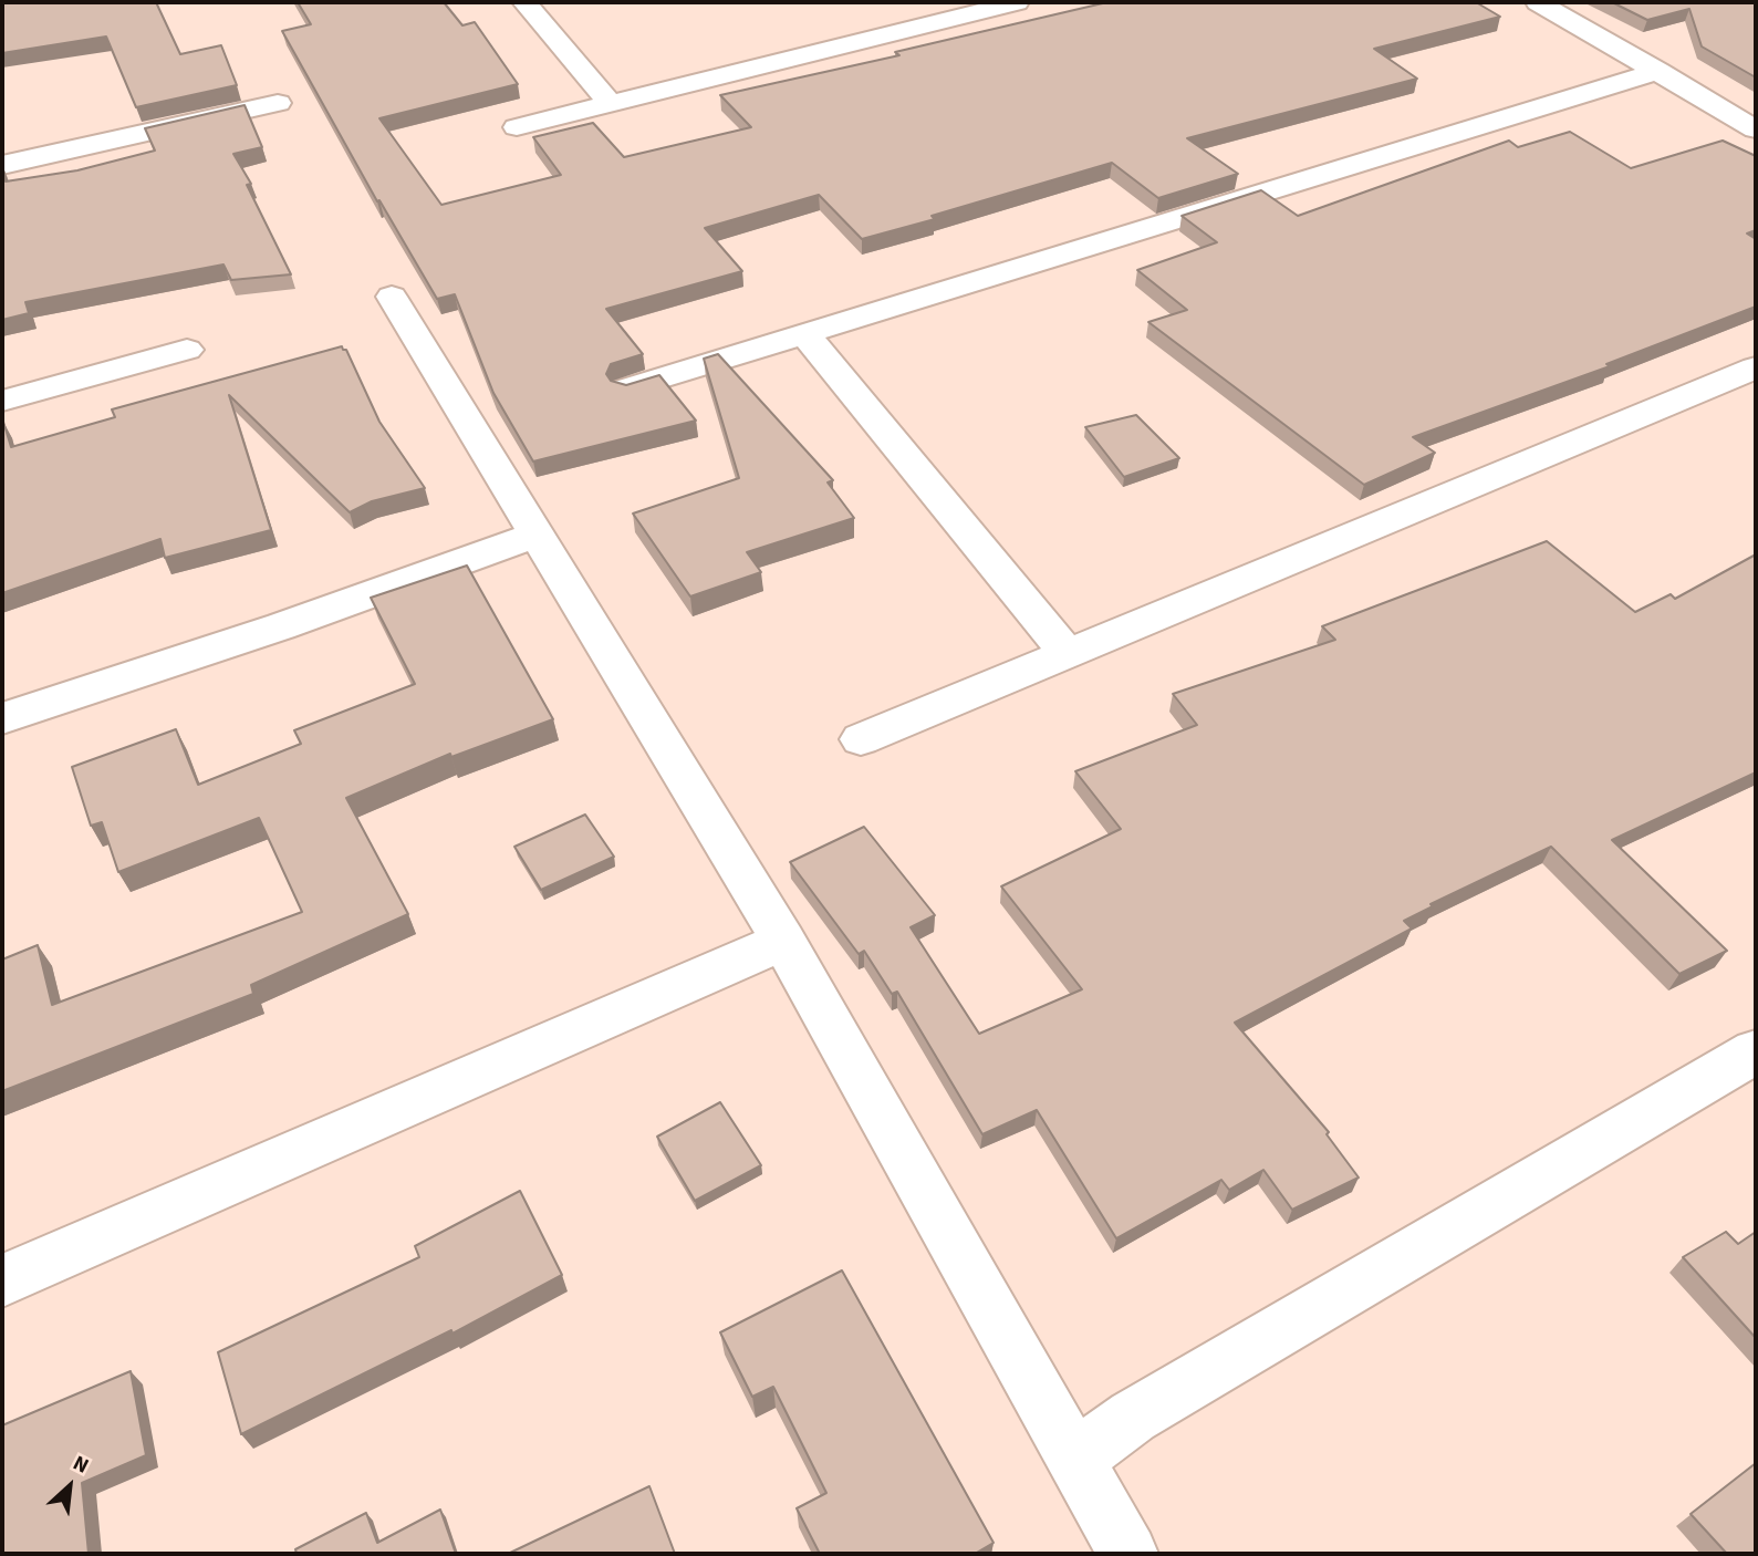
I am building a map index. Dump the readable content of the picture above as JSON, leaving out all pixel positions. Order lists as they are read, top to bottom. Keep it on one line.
{"north":"top right"}
